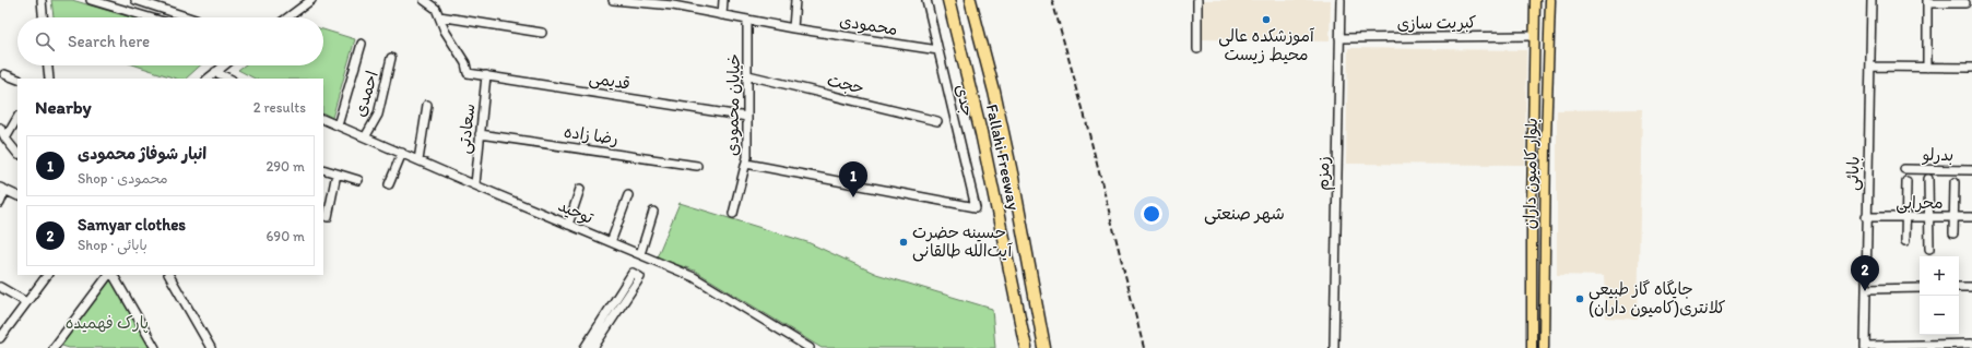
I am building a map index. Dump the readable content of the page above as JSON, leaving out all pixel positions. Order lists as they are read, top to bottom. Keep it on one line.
{"streets":{"highway":["Fallahi Freeway"],"main road":["بلوار کامیون داران"],"street":["کبریت سازی","محمودی","قدیمی","حجت","احمدی","جدی","خیابان محمودی","سعادتی","رضا زاده","بدرلو","زمزم","بابائی","محرابی","توحید"]},"crossings":[["کبریت سازی","زمزم"],["کبریت سازی","بلوار کامیون داران"],["محمودی","جدی"],["محمودی","خیابان محمودی"],["قدیمی","خیابان محمودی"],["قدیمی","سعادتی"],["حجت","خیابان محمودی"],["احمدی","توحید"],["جدی","خیابان محمودی"],["سعادتی","رضا زاده"],["سعادتی","توحید"],["بابائی","محرابی"]],"districts":["شهر صنعتی"],"parks":["پارک فهمیده"],"places":["آموزشکده عالی محیط زیست","حسینه حضرت آیت‌الله طالقانی","جایگاه گاز طبیعی کلانتری(کامیون داران)"],"page":{"search":"Search here","heading":["Nearby","2 results"],"list":[{"mark":"1","name":"انبار شوفاژ محمودی","note":"Shop · محمودی","value":"290 m"},{"mark":"2","name":"Samyar clothes","note":"Shop · بابائی","value":"690 m"}],"pins":["1","2"],"map_buttons":["+","−"]}}
